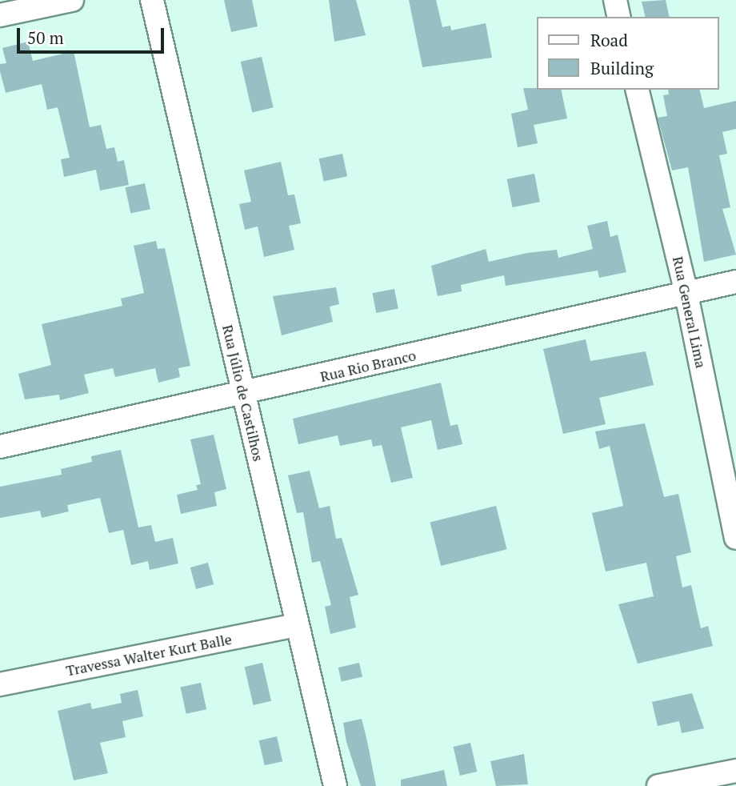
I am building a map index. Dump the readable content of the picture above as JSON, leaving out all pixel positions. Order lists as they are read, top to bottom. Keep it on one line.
{"streets":{"street":["Rua General Lima","Rua Rio Branco","Rua Júlio de Castilhos","Travessa Walter Kurt Balle"]},"crossings":[["Rua General Lima","Rua Rio Branco"],["Rua Rio Branco","Rua Júlio de Castilhos"],["Rua Júlio de Castilhos","Travessa Walter Kurt Balle"]],"legend":["Road","Building"],"scale_bar":"50 m"}
